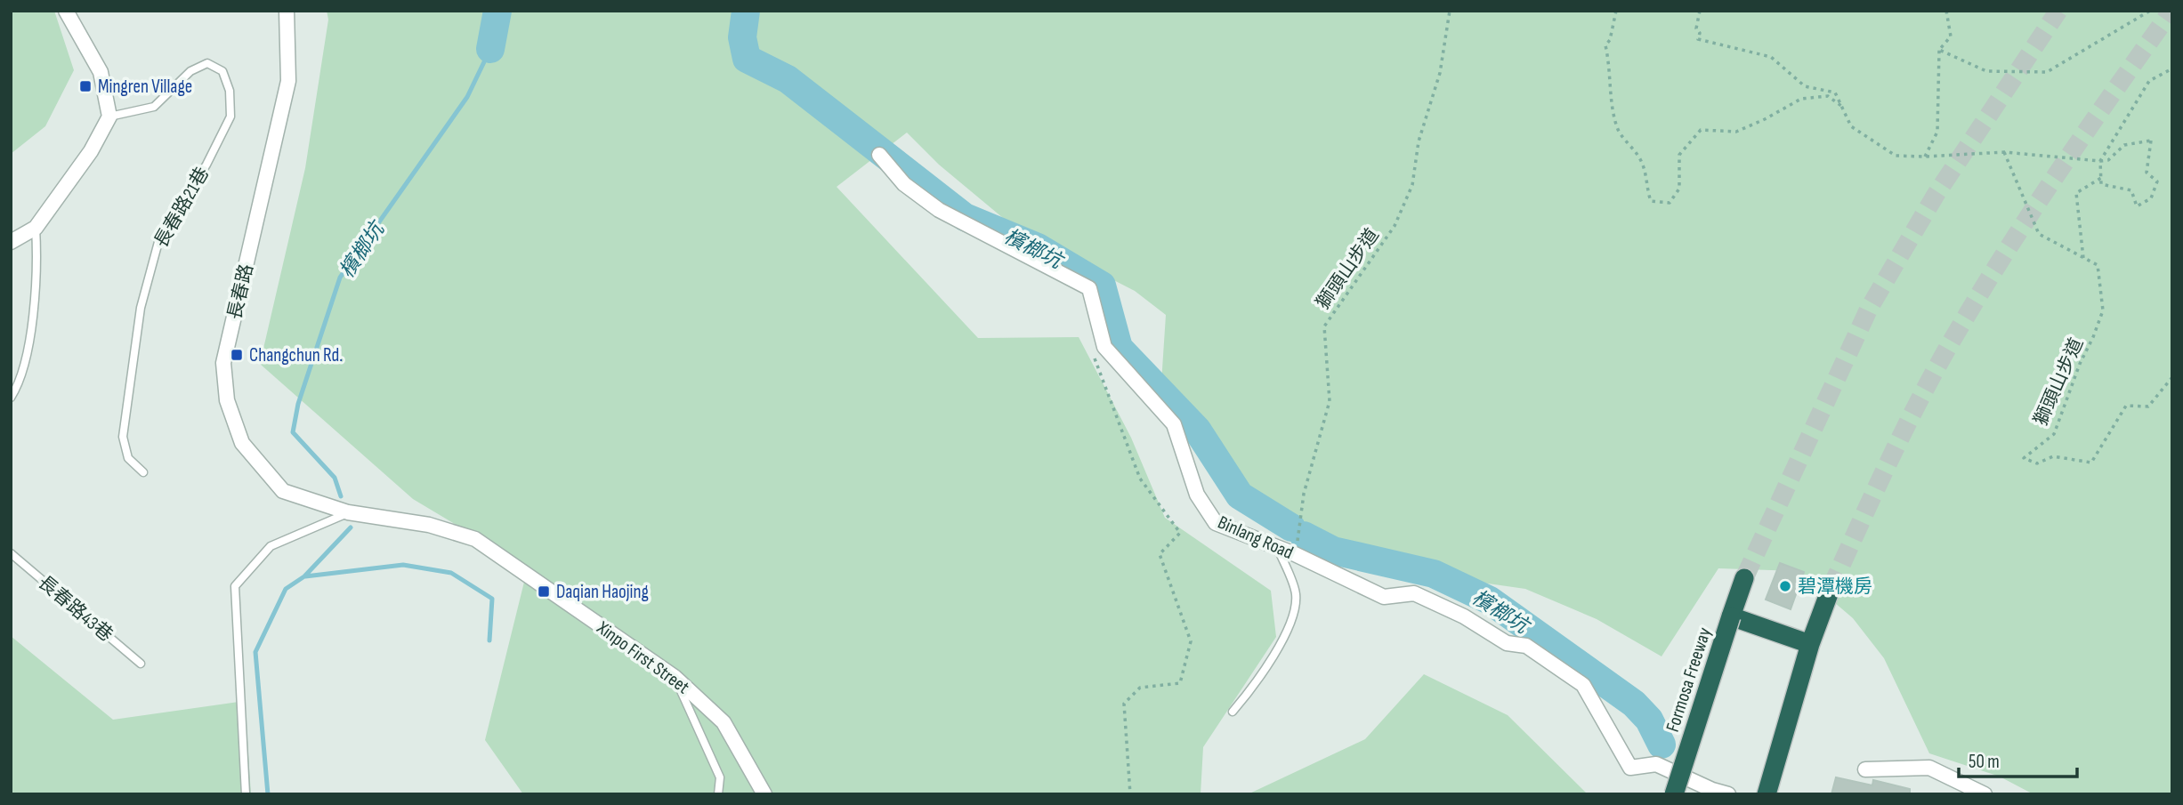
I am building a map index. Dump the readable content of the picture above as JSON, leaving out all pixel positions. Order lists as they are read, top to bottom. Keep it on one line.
{"streets":{"highway":["Formosa Freeway"],"street":["長春路","Binlang Road","Xinpo First Street"],"lane":["長春路21巷","長春路43巷"],"path":["獅頭山步道"]},"crossings":[["長春路","Xinpo First Street"]],"water":["檳榔坑"],"places":{"transit":["Mingren Village","Changchun Rd.","Daqian Haojing"],"other":["碧潭機房"]},"scale_bar":"50 m"}
